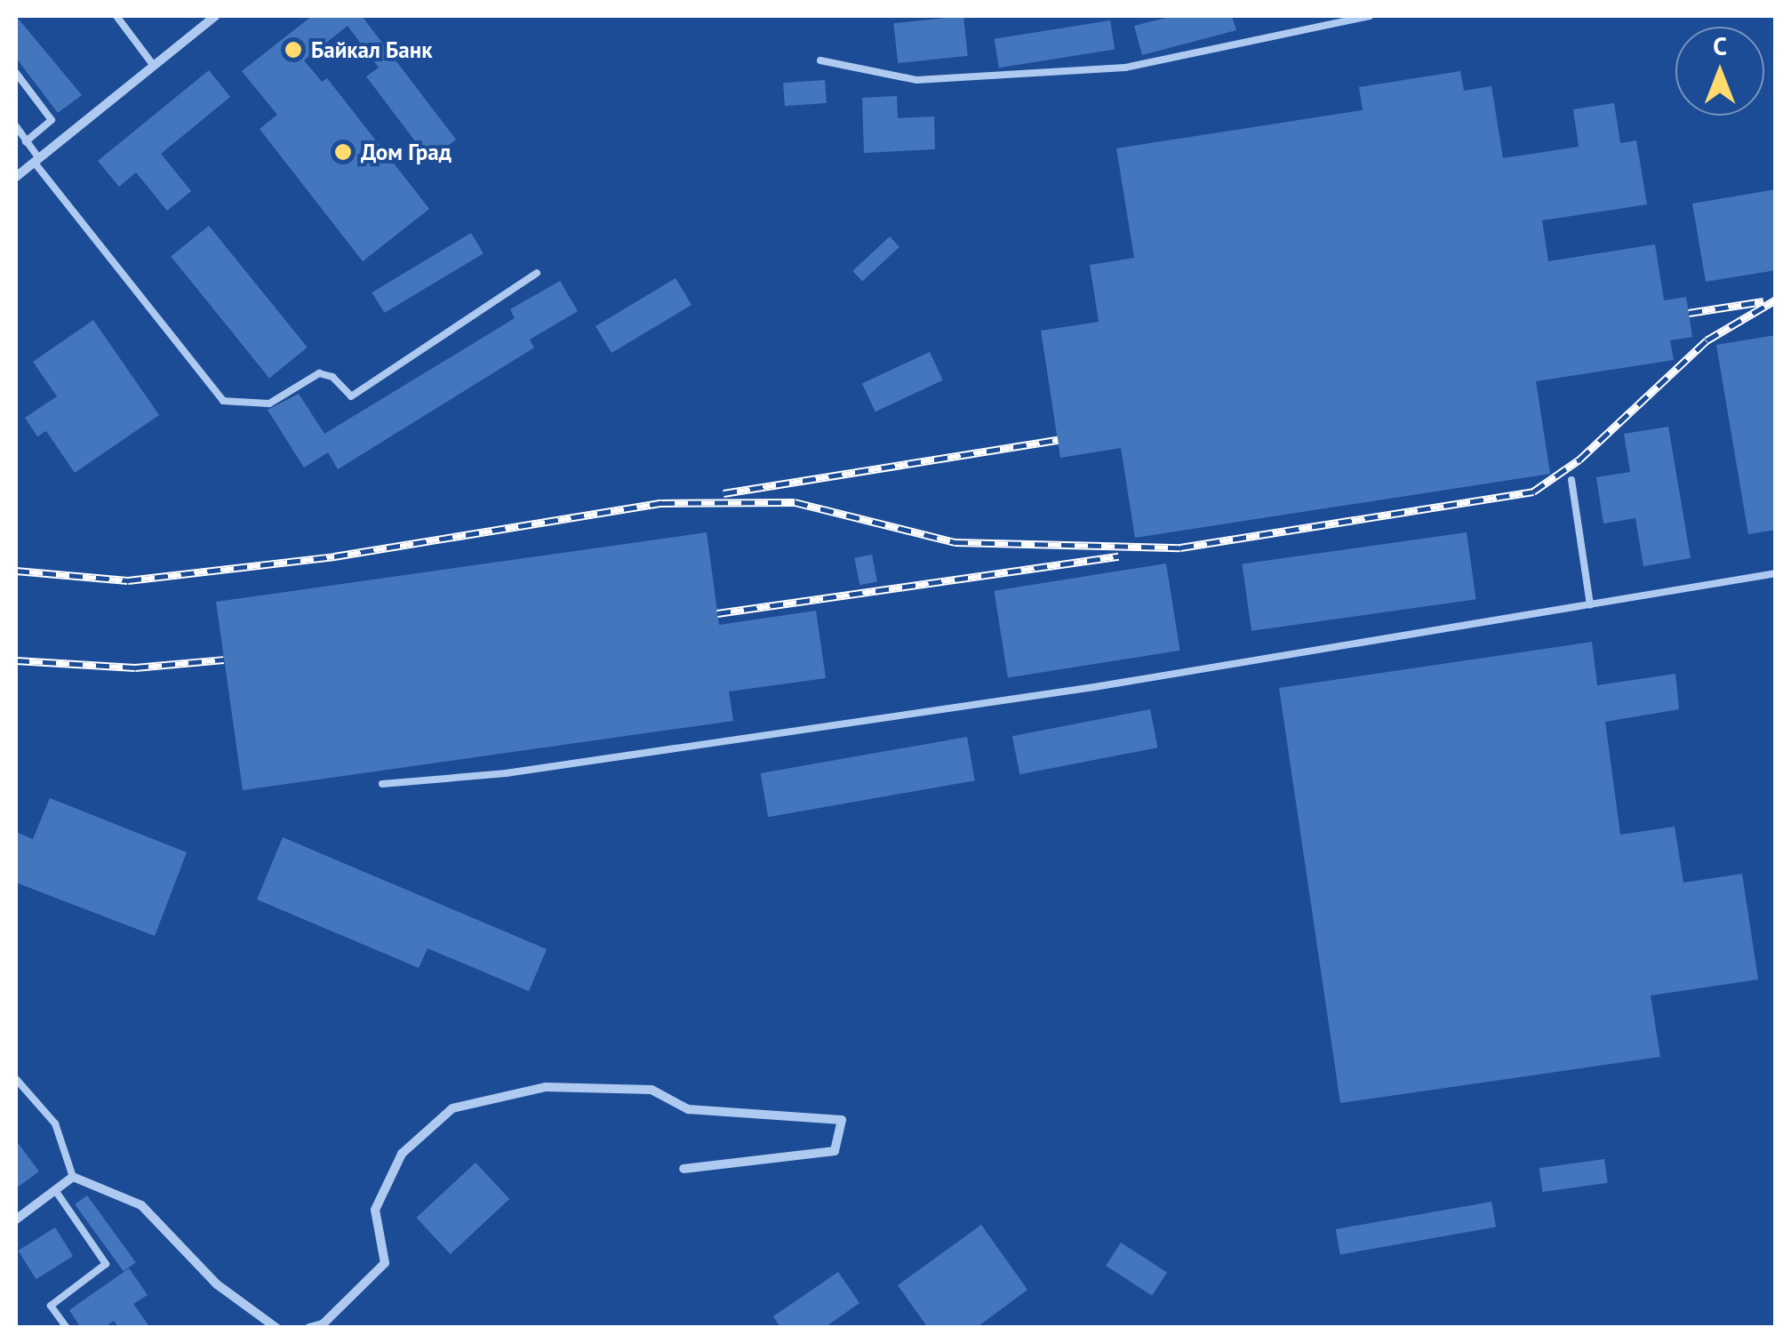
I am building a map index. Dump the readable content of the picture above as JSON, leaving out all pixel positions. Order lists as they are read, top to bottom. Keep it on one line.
{"places":["Байкал Банк","Дом Град"],"north":"top"}
